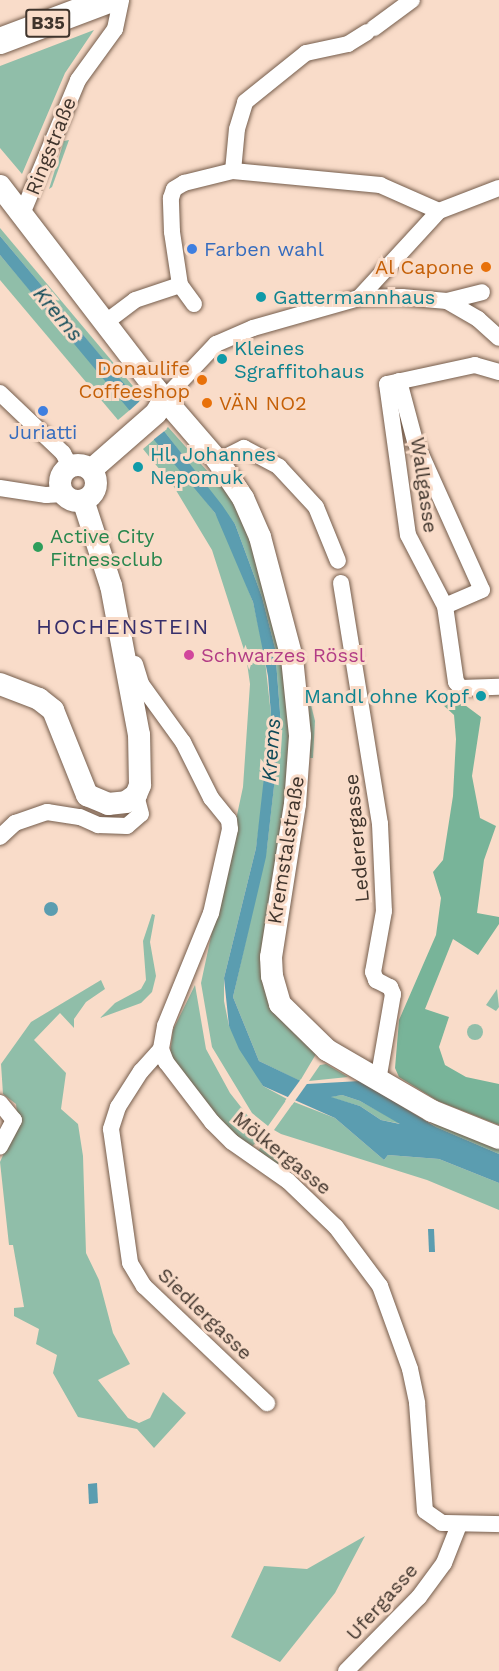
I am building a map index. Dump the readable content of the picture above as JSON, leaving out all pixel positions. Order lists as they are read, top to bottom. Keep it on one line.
{"streets":{"main road":["B35","Ringstraße","Kremstalstraße"],"street":["Wallgasse","Lederergasse","Mölkergasse","Siedlergasse","Ufergasse"]},"crossings":[["Ringstraße","Kremstalstraße"],["Lederergasse","Kremstalstraße"],["Mölkergasse","Siedlergasse"],["Mölkergasse","Ufergasse"]],"districts":["HOCHENSTEIN"],"water":["Krems"],"places":["Farben wahl","Al Capone","Gattermannhaus","Kleines Sgraffitohaus","Donaulife Coffeeshop","VÄN NO2","Juriatti","Hl. Johannes Nepomuk","Active City Fitnessclub","Schwarzes Rössl","Mandl ohne Kopf"]}
